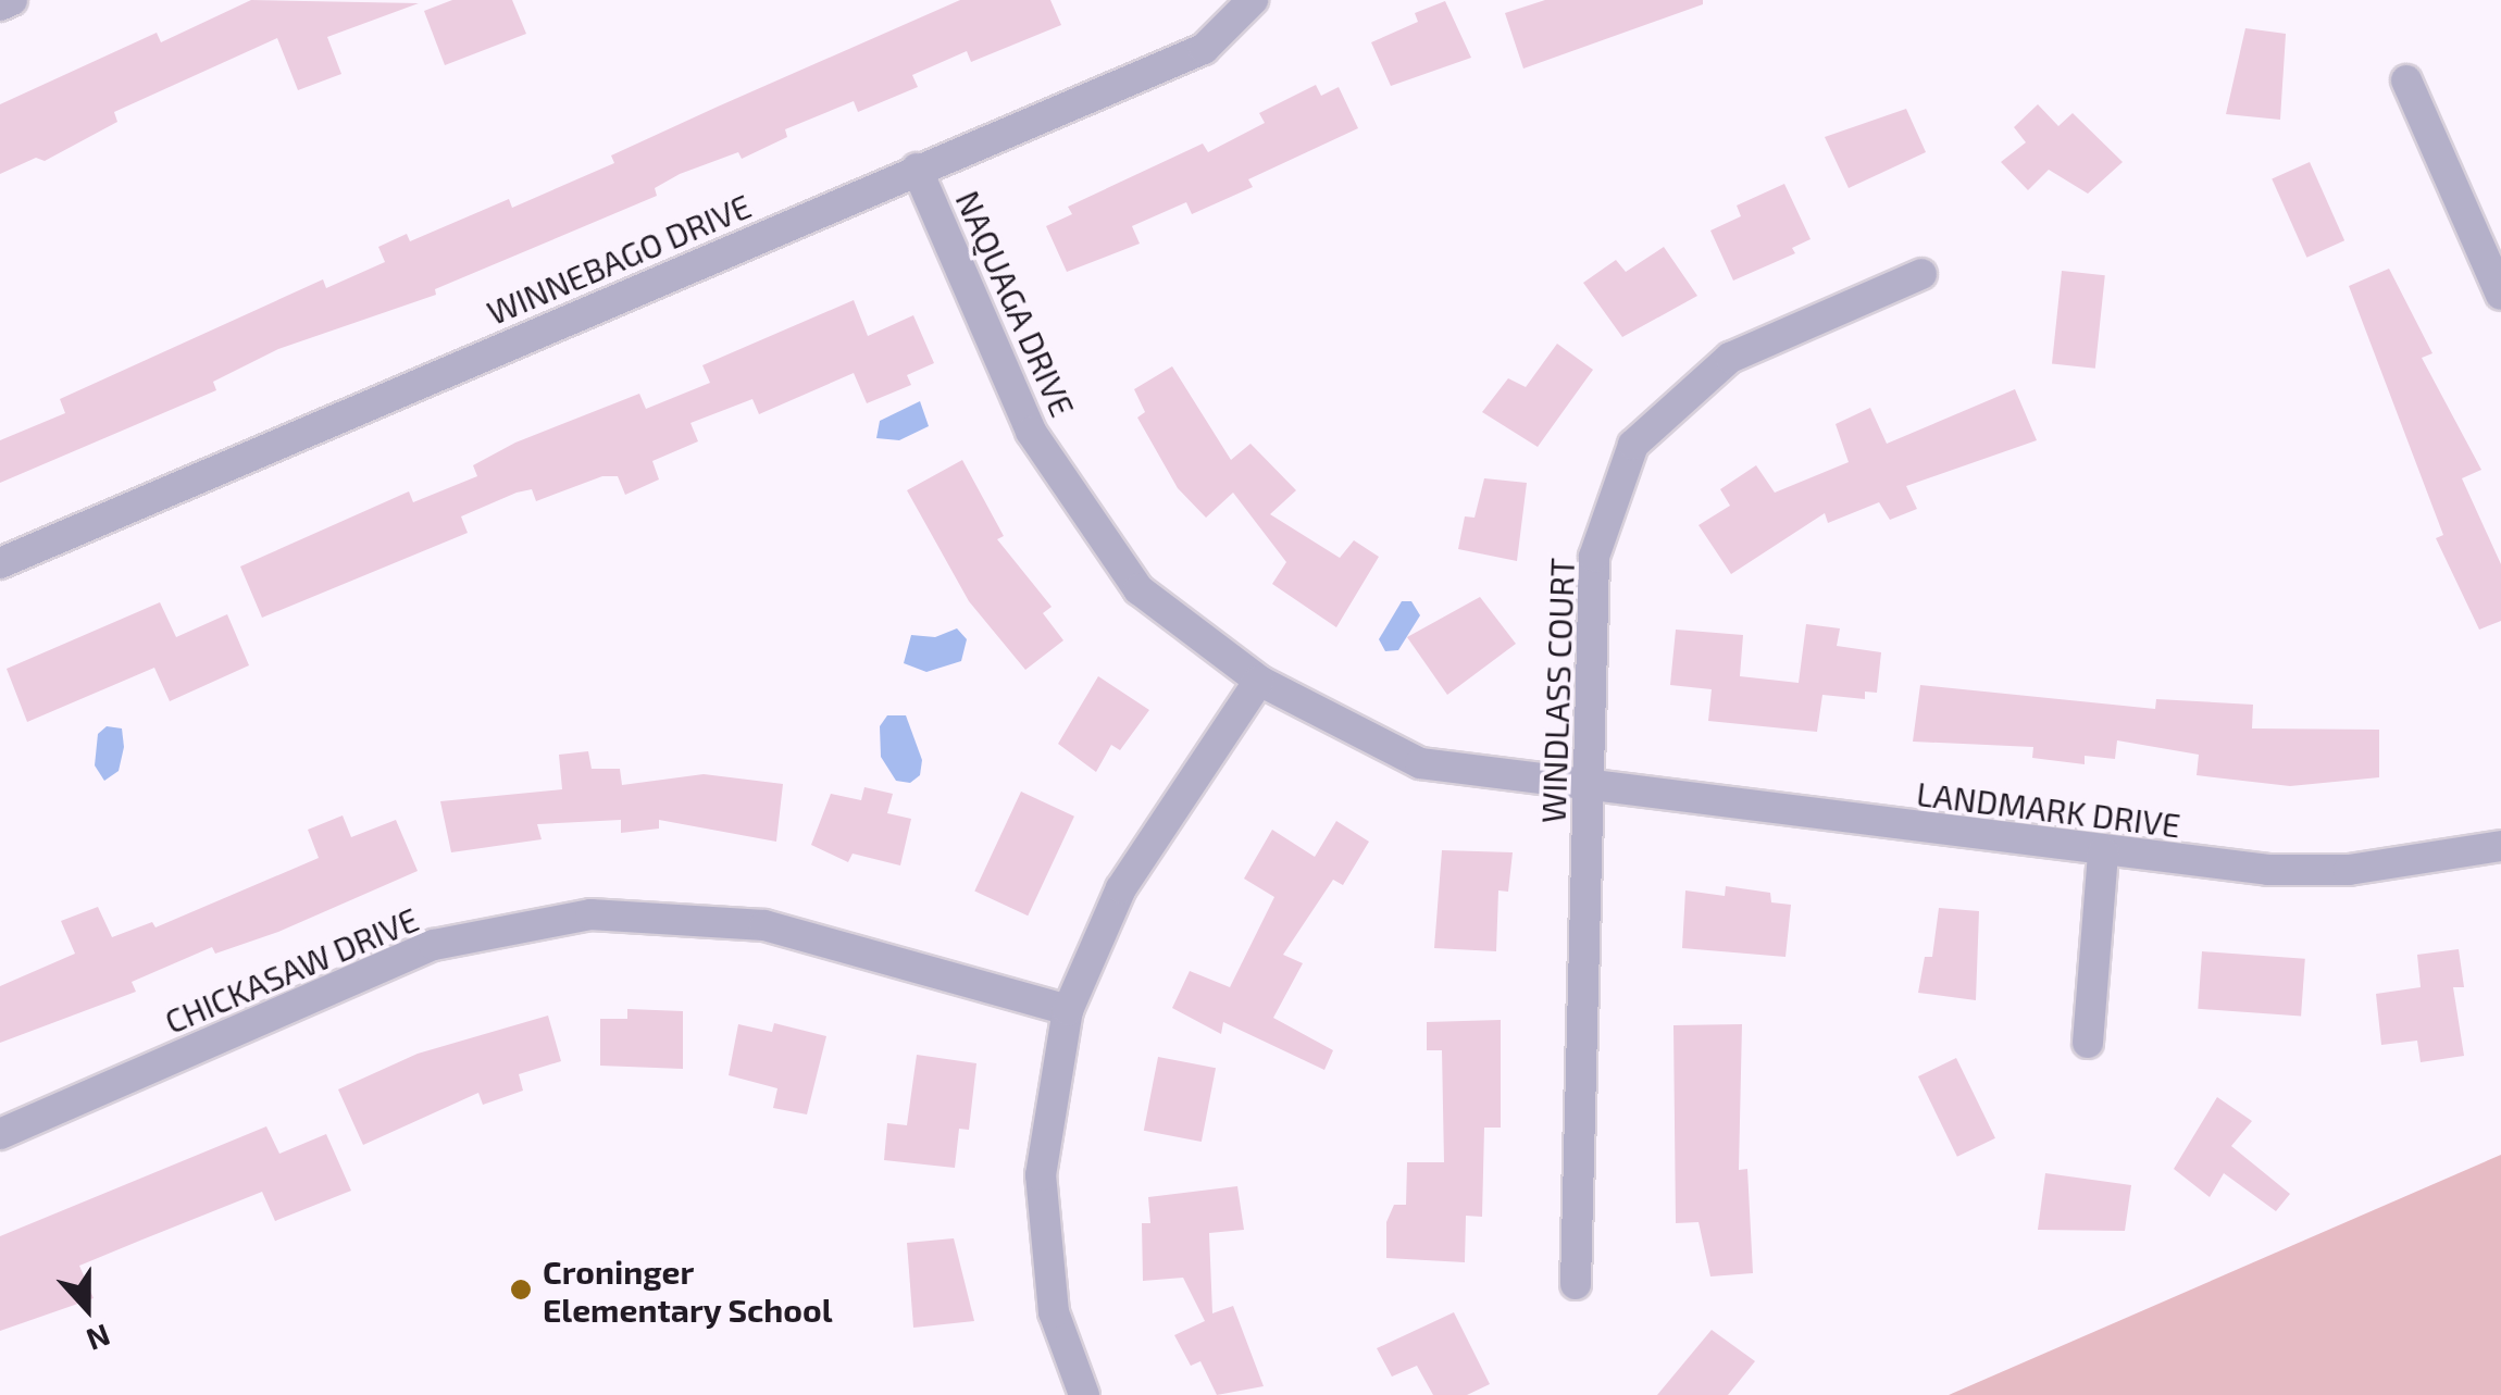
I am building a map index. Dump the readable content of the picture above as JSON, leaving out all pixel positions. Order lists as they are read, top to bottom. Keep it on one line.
{"streets":{"street":["WINNEBAGO DRIVE","NAQUAGA DRIVE","WINDLASS COURT","LANDMARK DRIVE","CHICKASAW DRIVE"]},"crossings":[["WINNEBAGO DRIVE","NAQUAGA DRIVE"],["NAQUAGA DRIVE","WINDLASS COURT"],["NAQUAGA DRIVE","LANDMARK DRIVE"],["WINDLASS COURT","LANDMARK DRIVE"]],"places":["Croninger Elementary School"],"north":"bottom"}
